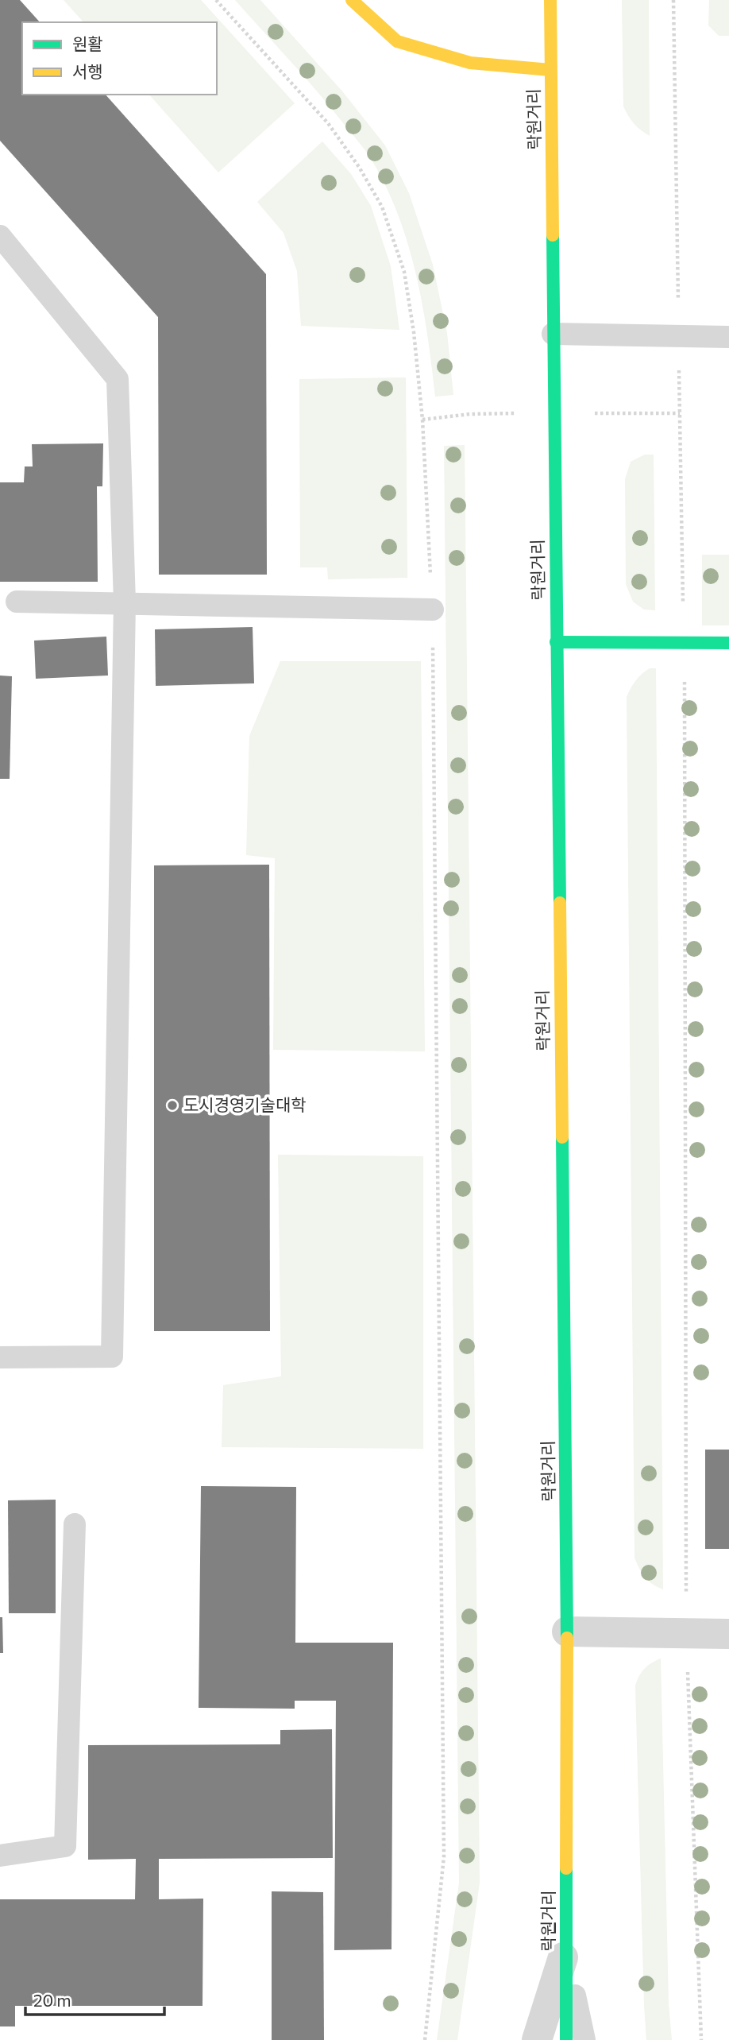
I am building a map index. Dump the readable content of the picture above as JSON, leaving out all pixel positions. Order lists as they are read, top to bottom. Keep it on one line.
{"streets":{"main road":["락원거리"]},"places":["도시경영기술대학"],"legend":["원활","서행"],"scale_bar":"20 m"}
